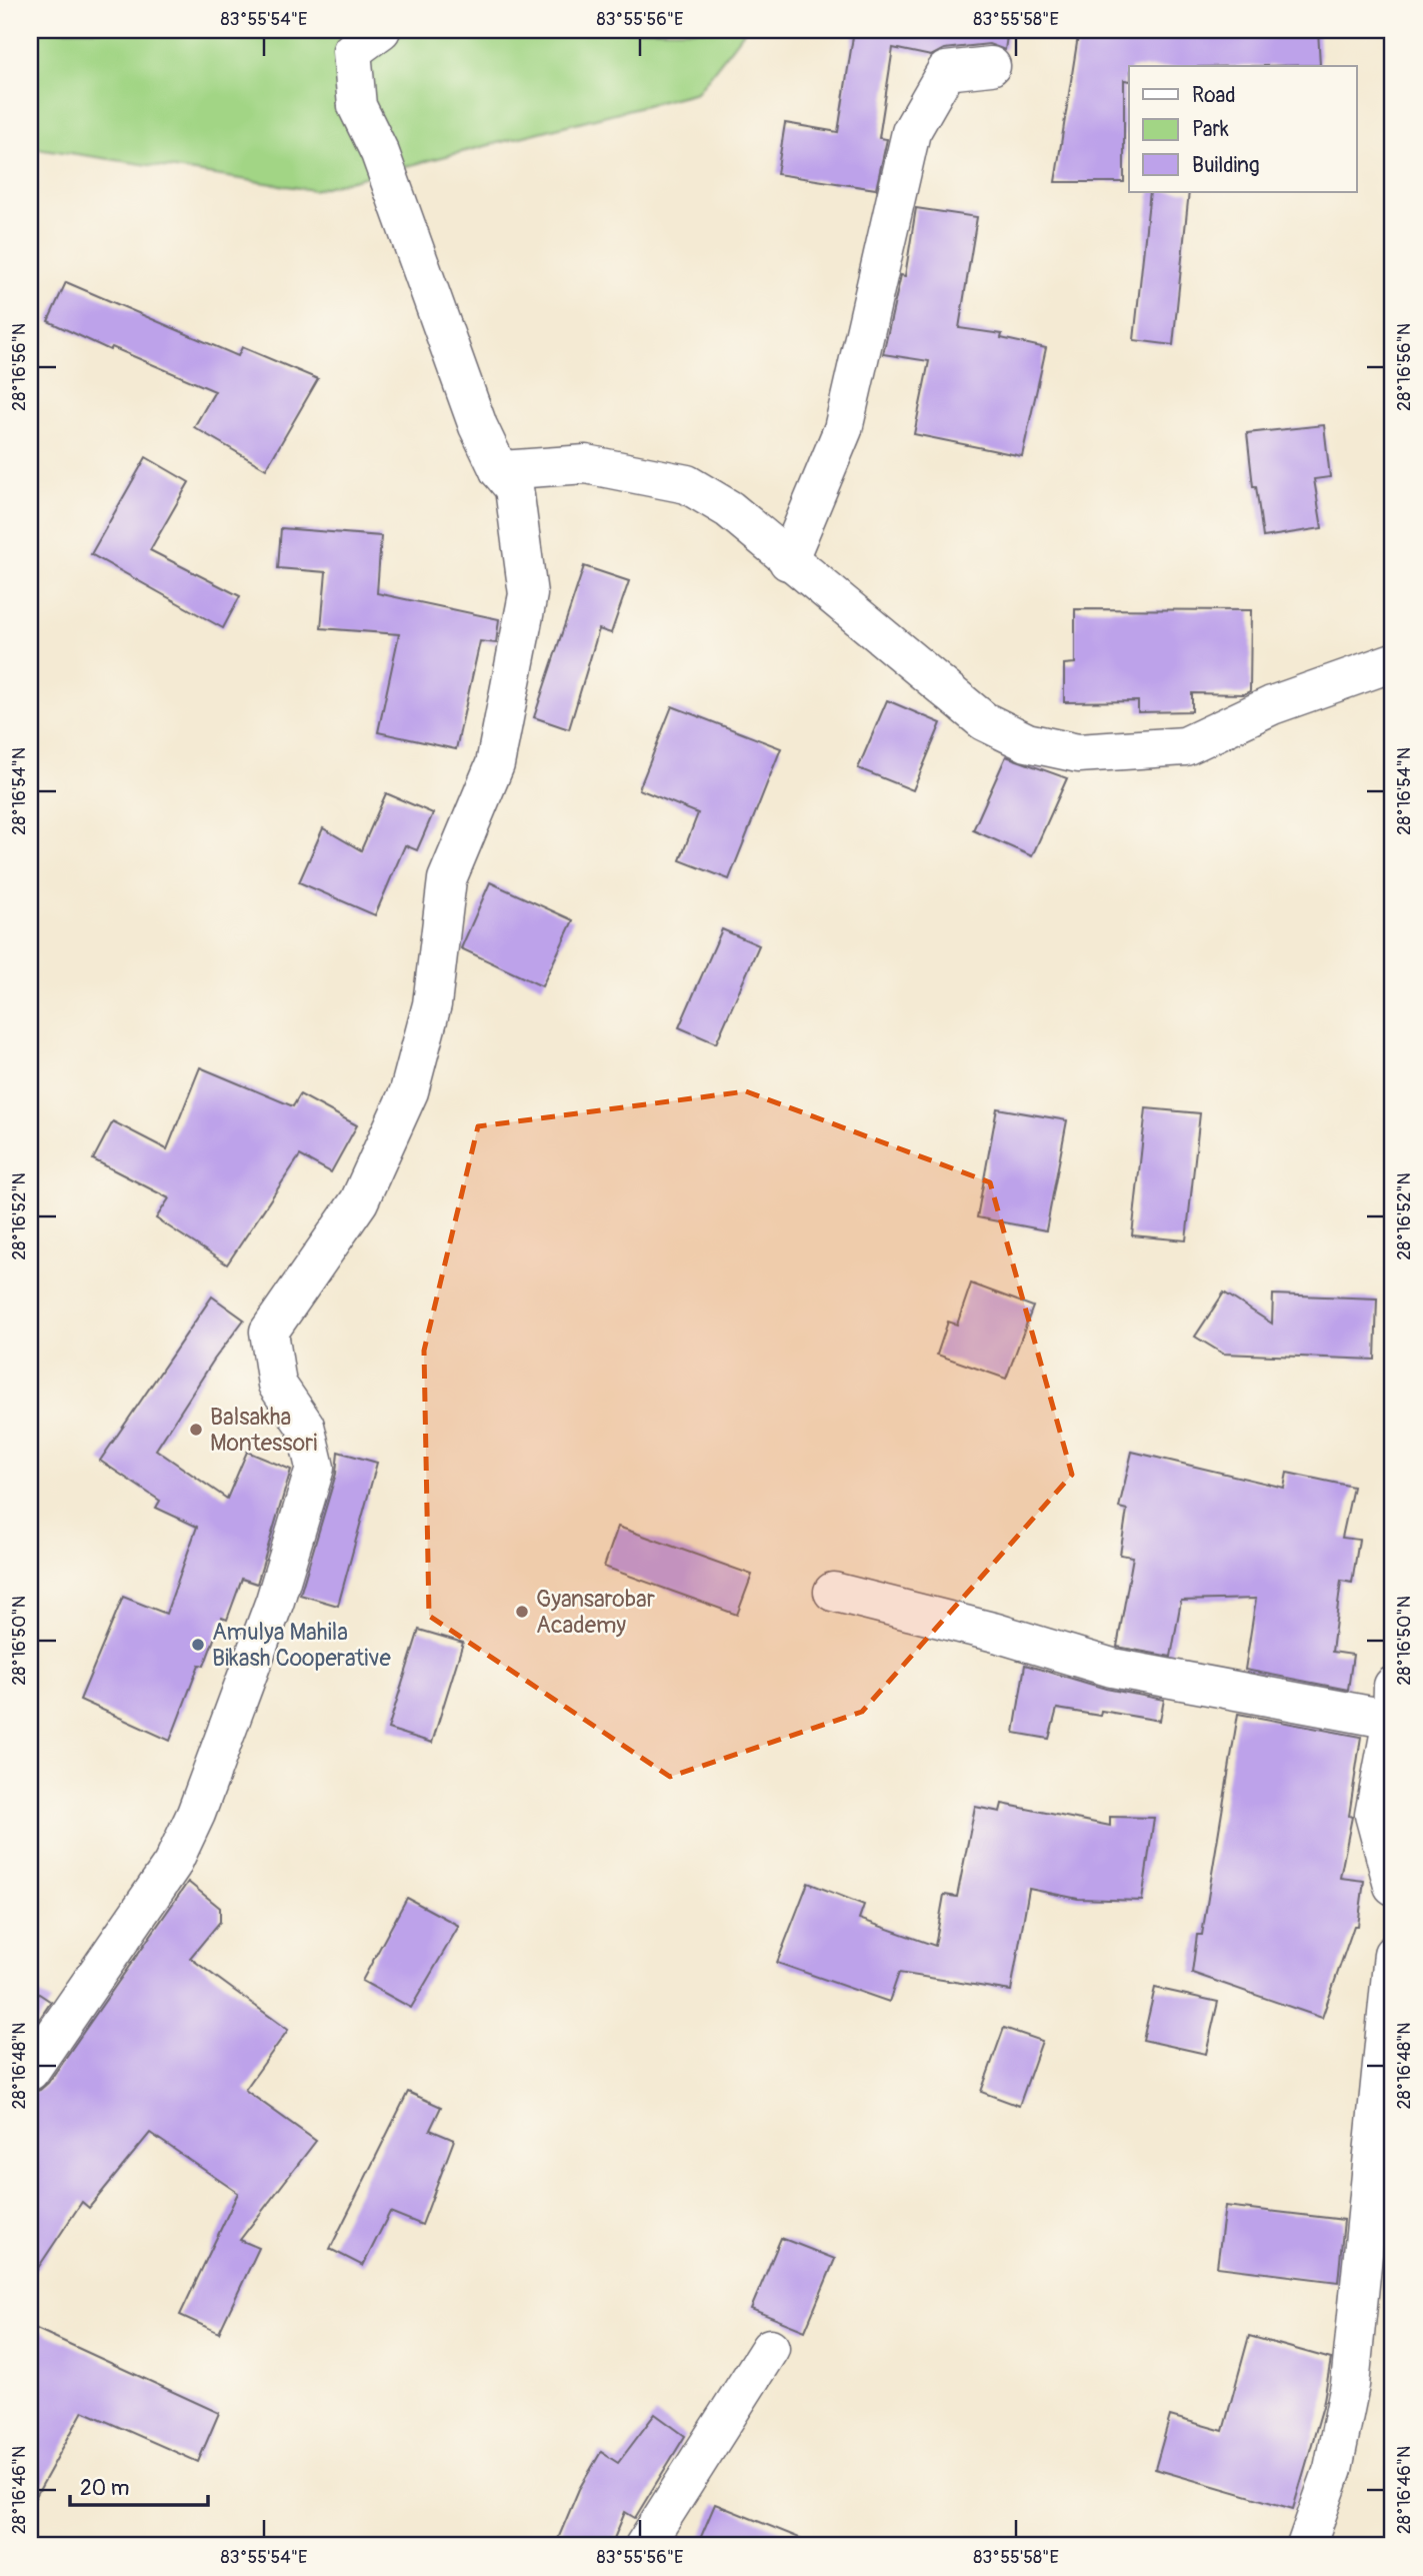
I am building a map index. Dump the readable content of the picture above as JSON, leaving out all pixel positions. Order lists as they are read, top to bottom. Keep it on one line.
{"places":["Balsakha Montessori","Gyansarobar Academy","Amulya Mahila Bikash Cooperative"],"legend":["Road","Park","Building"],"scale_bar":"20 m","coordinates":["83°55'54\"E","83°55'56\"E","83°55'58\"E","28°16'56\"N","28°16'54\"N","28°16'52\"N","28°16'50\"N","28°16'48\"N","28°16'46\"N"]}
